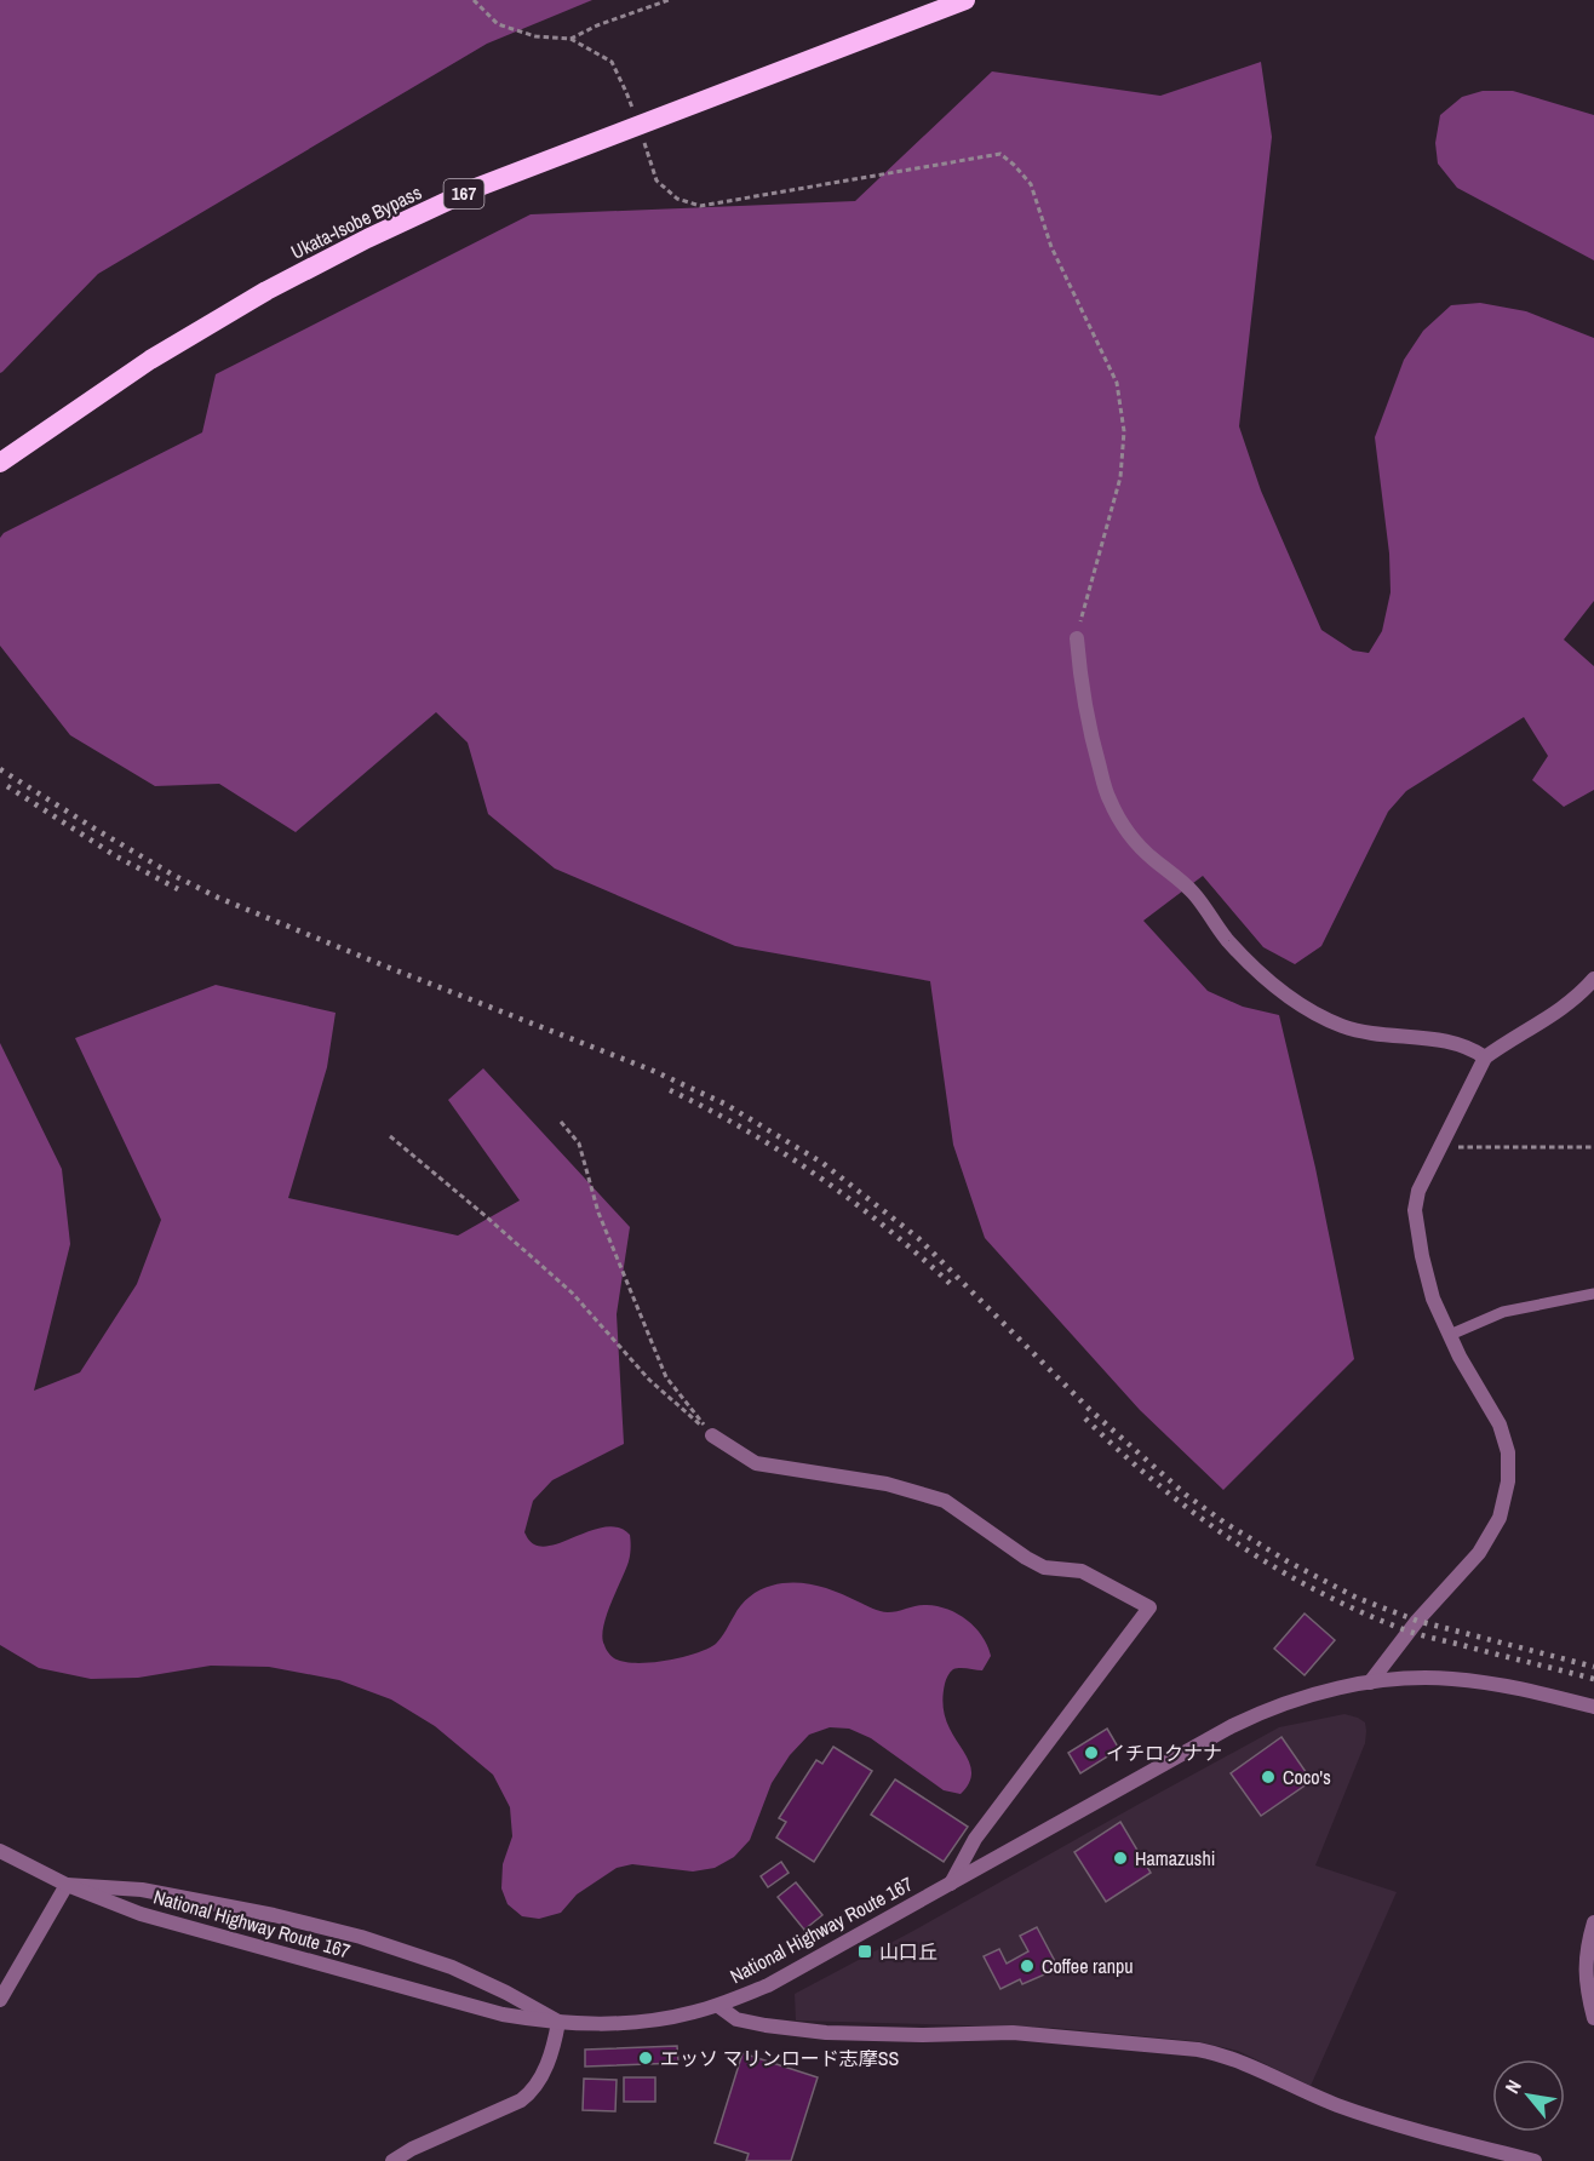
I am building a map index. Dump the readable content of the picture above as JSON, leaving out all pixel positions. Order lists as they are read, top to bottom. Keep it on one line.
{"streets":{"highway":["167","Ukata-Isobe Bypass"],"street":["National Highway Route 167"]},"places":{"other":["イチロクナナ","Coco's","Hamazushi","Coffee ranpu","エッソ マリンロード志摩SS"],"transit":["山口丘"]},"north":"top left"}
